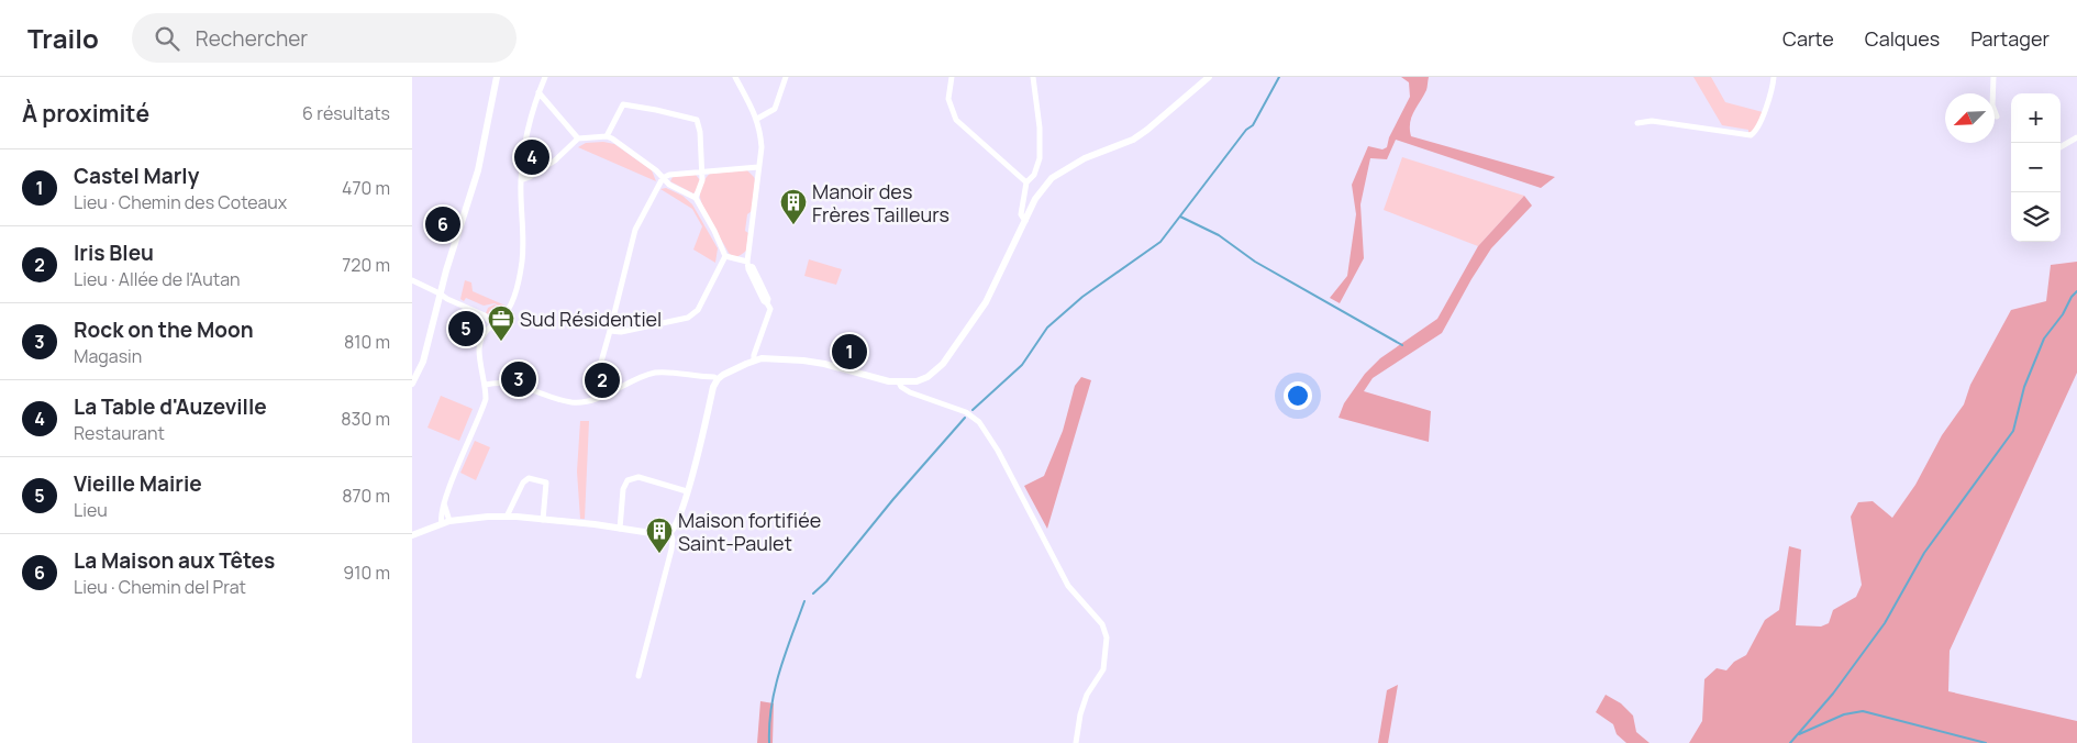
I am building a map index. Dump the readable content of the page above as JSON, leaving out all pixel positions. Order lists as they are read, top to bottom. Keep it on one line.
{"places":{"building":["Manoir des Frères Tailleurs","Maison fortifiée Saint-Paulet"],"office":["Sud Résidentiel"]},"north":"bottom left","page":{"header":"Trailo","search":"Rechercher","nav":["Carte","Calques","Partager"],"heading":["À proximité","6 résultats"],"map_buttons":["+","−"],"pins":["4","6","5","1","3","2"],"list":[{"mark":"1","name":"Castel Marly","note":"Lieu · Chemin des Coteaux","value":"470 m"},{"mark":"2","name":"Iris Bleu","note":"Lieu · Allée de l'Autan","value":"720 m"},{"mark":"3","name":"Rock on the Moon","note":"Magasin","value":"810 m"},{"mark":"4","name":"La Table d'Auzeville","note":"Restaurant","value":"830 m"},{"mark":"5","name":"Vieille Mairie","note":"Lieu","value":"870 m"},{"mark":"6","name":"La Maison aux Têtes","note":"Lieu · Chemin del Prat","value":"910 m"}]}}
